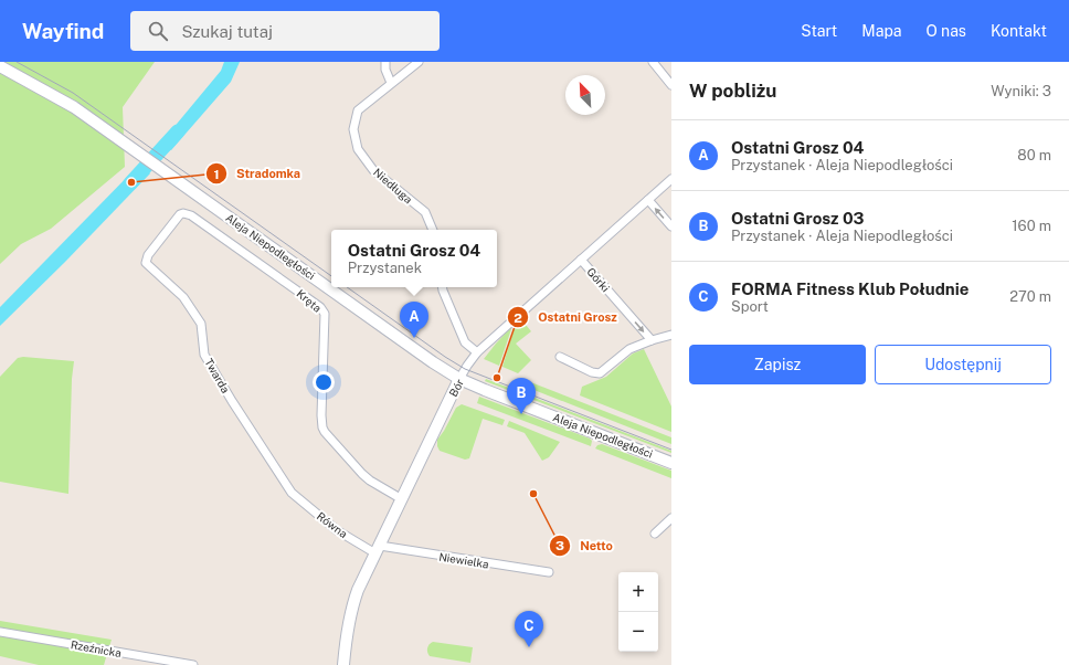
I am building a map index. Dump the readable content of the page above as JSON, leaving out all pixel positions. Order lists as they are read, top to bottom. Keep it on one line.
{"streets":{"street":["Niedługa","Aleja Niepodległości","Górki","Kręta","Twarda","Bór","Równa","Niewielka","Rzeźnicka"]},"crossings":[["Aleja Niepodległości","Bór"],["Górki","Bór"],["Kręta","Twarda"],["Kręta","Bór"],["Twarda","Równa"],["Bór","Równa"],["Bór","Niewielka"],["Równa","Niewielka"]],"one_way":["Górki"],"places":["Stradomka","Ostatni Grosz","Netto"],"north":"top left","page":{"header":"Wayfind","search":"Szukaj tutaj","nav":["Start","Mapa","O nas","Kontakt"],"heading":["W pobliżu","Wyniki: 3"],"list":[{"mark":"A","name":"Ostatni Grosz 04","note":"Przystanek · Aleja Niepodległości","value":"80 m"},{"mark":"B","name":"Ostatni Grosz 03","note":"Przystanek · Aleja Niepodległości","value":"160 m"},{"mark":"C","name":"FORMA Fitness Klub Południe","note":"Sport","value":"270 m"}],"popup":["Ostatni Grosz 04","Przystanek"],"pins":["A","B","C"],"buttons":["Zapisz","Udostępnij"],"map_buttons":["+","−"]}}
